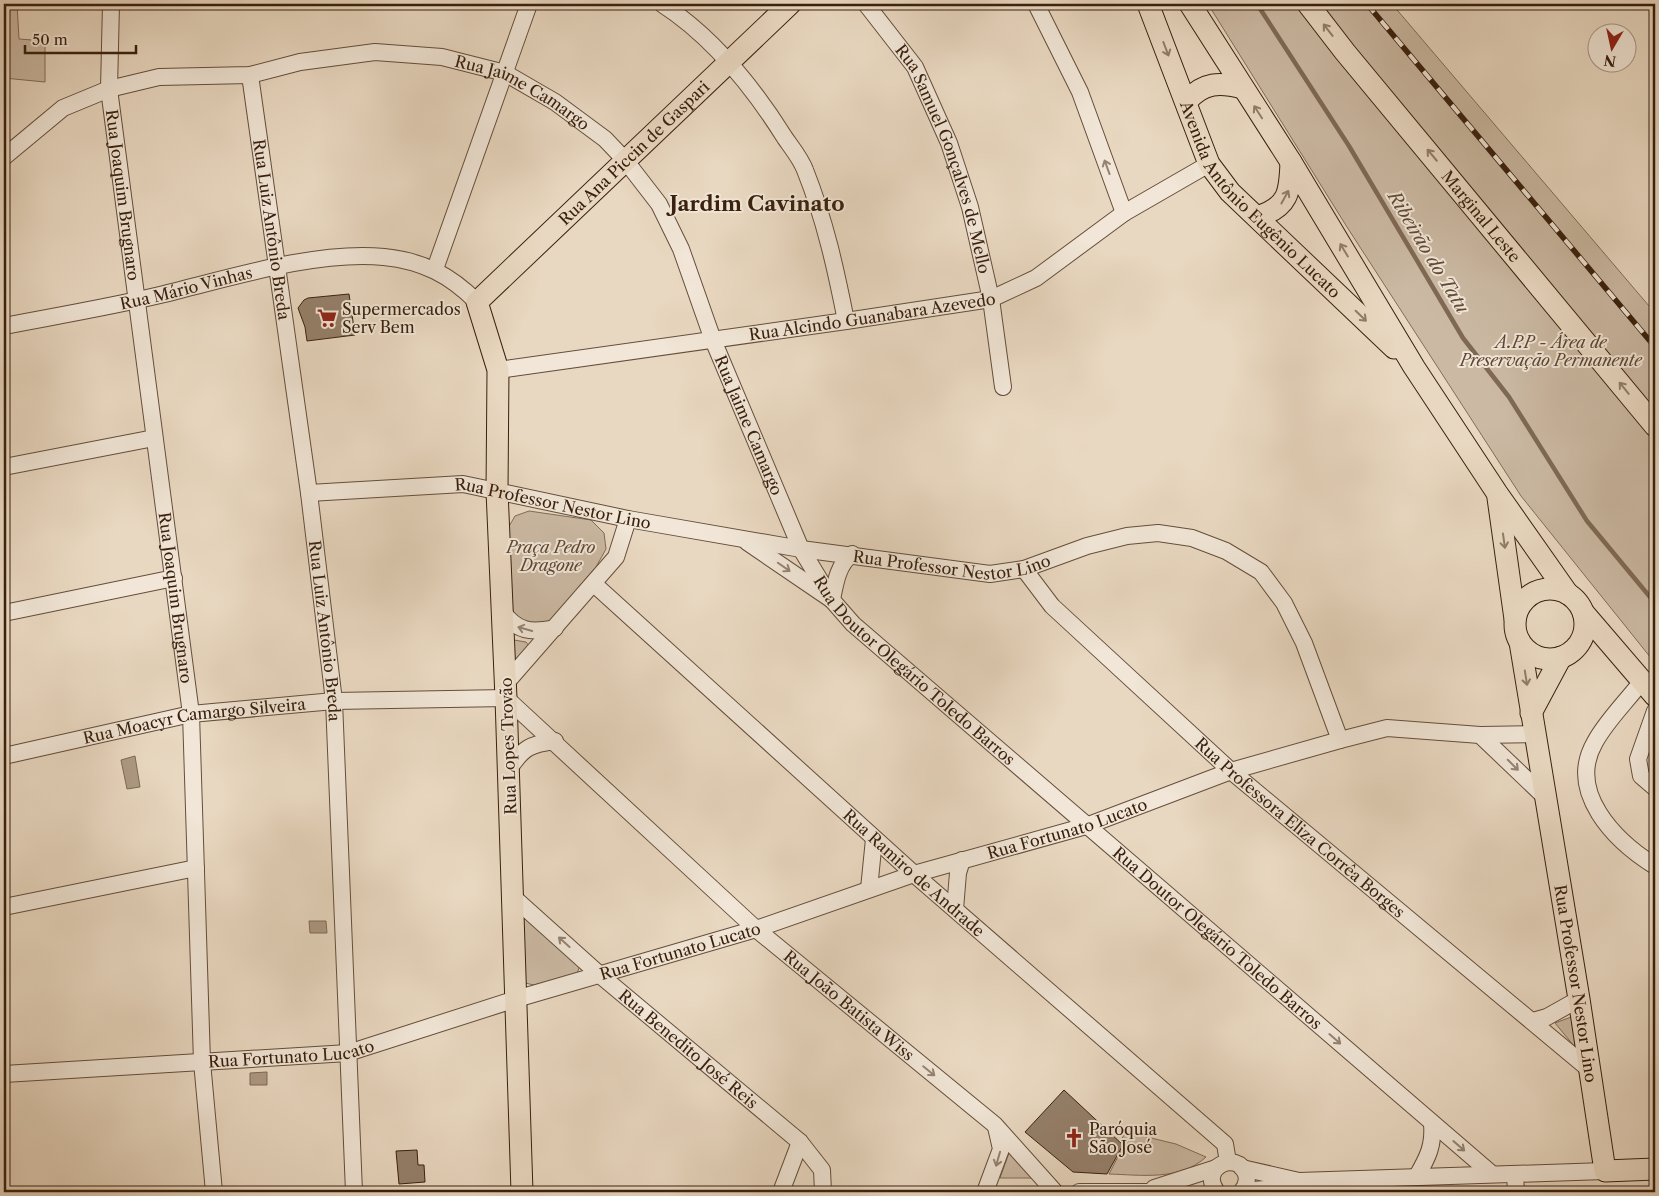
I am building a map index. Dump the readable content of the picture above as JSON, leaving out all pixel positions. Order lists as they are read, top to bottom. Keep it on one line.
{"streets":{"main road":["Rua Ana Piccin de Gaspari","Avenida Antônio Eugênio Lucato","Marginal Leste","Rua Professor Nestor Lino","Rua Lopes Trovão"],"street":["Rua Jaime Camargo","Rua Samuel Gonçalves de Mello","Rua Joaquim Brugnaro","Rua Luiz Antônio Breda","Rua Mário Vinhas","Rua Alcindo Guanabara Azevedo","Rua Doutor Olegário Toledo Barros","Rua Moacyr Camargo Silveira","Rua Professora Eliza Corrêa Borges","Rua Fortunato Lucato","Rua Ramiro de Andrade","Rua João Batista Wiss","Rua Benedito José Reis"]},"crossings":[["Rua Jaime Camargo","Rua Ana Piccin de Gaspari"],["Rua Jaime Camargo","Rua Joaquim Brugnaro"],["Rua Jaime Camargo","Rua Luiz Antônio Breda"],["Rua Jaime Camargo","Rua Alcindo Guanabara Azevedo"],["Rua Jaime Camargo","Rua Professor Nestor Lino"],["Rua Jaime Camargo","Rua Doutor Olegário Toledo Barros"],["Rua Ana Piccin de Gaspari","Rua Mário Vinhas"],["Rua Ana Piccin de Gaspari","Rua Lopes Trovão"],["Rua Samuel Gonçalves de Mello","Rua Alcindo Guanabara Azevedo"],["Rua Joaquim Brugnaro","Rua Mário Vinhas"],["Rua Joaquim Brugnaro","Rua Moacyr Camargo Silveira"],["Rua Joaquim Brugnaro","Rua Fortunato Lucato"],["Avenida Antônio Eugênio Lucato","Rua Alcindo Guanabara Azevedo"],["Avenida Antônio Eugênio Lucato","Rua Professor Nestor Lino"],["Rua Luiz Antônio Breda","Rua Mário Vinhas"],["Rua Luiz Antônio Breda","Rua Professor Nestor Lino"],["Rua Luiz Antônio Breda","Rua Moacyr Camargo Silveira"],["Rua Luiz Antônio Breda","Rua Fortunato Lucato"],["Rua Mário Vinhas","Rua Lopes Trovão"],["Rua Alcindo Guanabara Azevedo","Rua Lopes Trovão"],["Rua Professor Nestor Lino","Rua Doutor Olegário Toledo Barros"],["Rua Professor Nestor Lino","Rua Lopes Trovão"],["Rua Professor Nestor Lino","Rua Professora Eliza Corrêa Borges"],["Rua Professor Nestor Lino","Rua Fortunato Lucato"],["Rua Doutor Olegário Toledo Barros","Rua Fortunato Lucato"],["Rua Moacyr Camargo Silveira","Rua Lopes Trovão"],["Rua Moacyr Camargo Silveira","Rua João Batista Wiss"],["Rua Lopes Trovão","Rua Fortunato Lucato"],["Rua Lopes Trovão","Rua João Batista Wiss"],["Rua Lopes Trovão","Rua Benedito José Reis"],["Rua Professora Eliza Corrêa Borges","Rua Fortunato Lucato"],["Rua Fortunato Lucato","Rua Ramiro de Andrade"],["Rua Fortunato Lucato","Rua João Batista Wiss"],["Rua Fortunato Lucato","Rua Benedito José Reis"]],"one_way":["Marginal Leste","Rua Doutor Olegário Toledo Barros","Rua João Batista Wiss"],"districts":["Jardim Cavinato"],"water":["Ribeirão do Tatu"],"parks":["A.P.P - Área de Preservação Permanente","Praça Pedro Dragone"],"places":{"supermarket":["Supermercados Serv Bem"],"church":["Paróquia São José"]},"scale_bar":"50 m","north":"bottom"}
